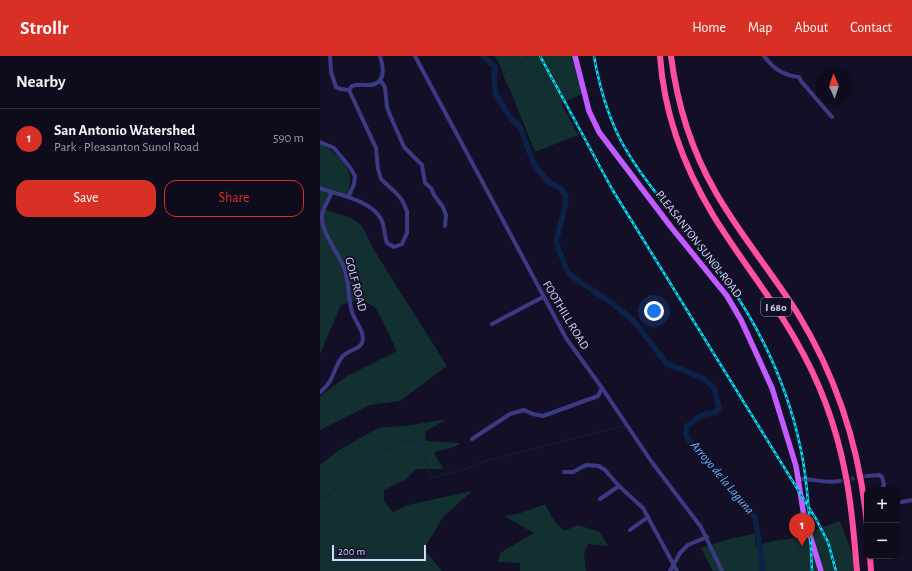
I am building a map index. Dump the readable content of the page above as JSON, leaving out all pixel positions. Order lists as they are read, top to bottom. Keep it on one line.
{"streets":{"highway":["I 680"],"main road":["PLEASANTON SUNOL ROAD"],"street":["GOLF ROAD","FOOTHILL ROAD"]},"water":["Arroyo de la Laguna"],"scale_bar":"200 m","north":"top","page":{"header":"Strollr","nav":["Home","Map","About","Contact"],"heading":"Nearby","list":[{"mark":"1","name":"San Antonio Watershed","note":"Park · Pleasanton Sunol Road","value":"590 m"}],"buttons":["Save","Share"],"map_buttons":["+","−"],"pins":"1","scale":"200 m"}}
